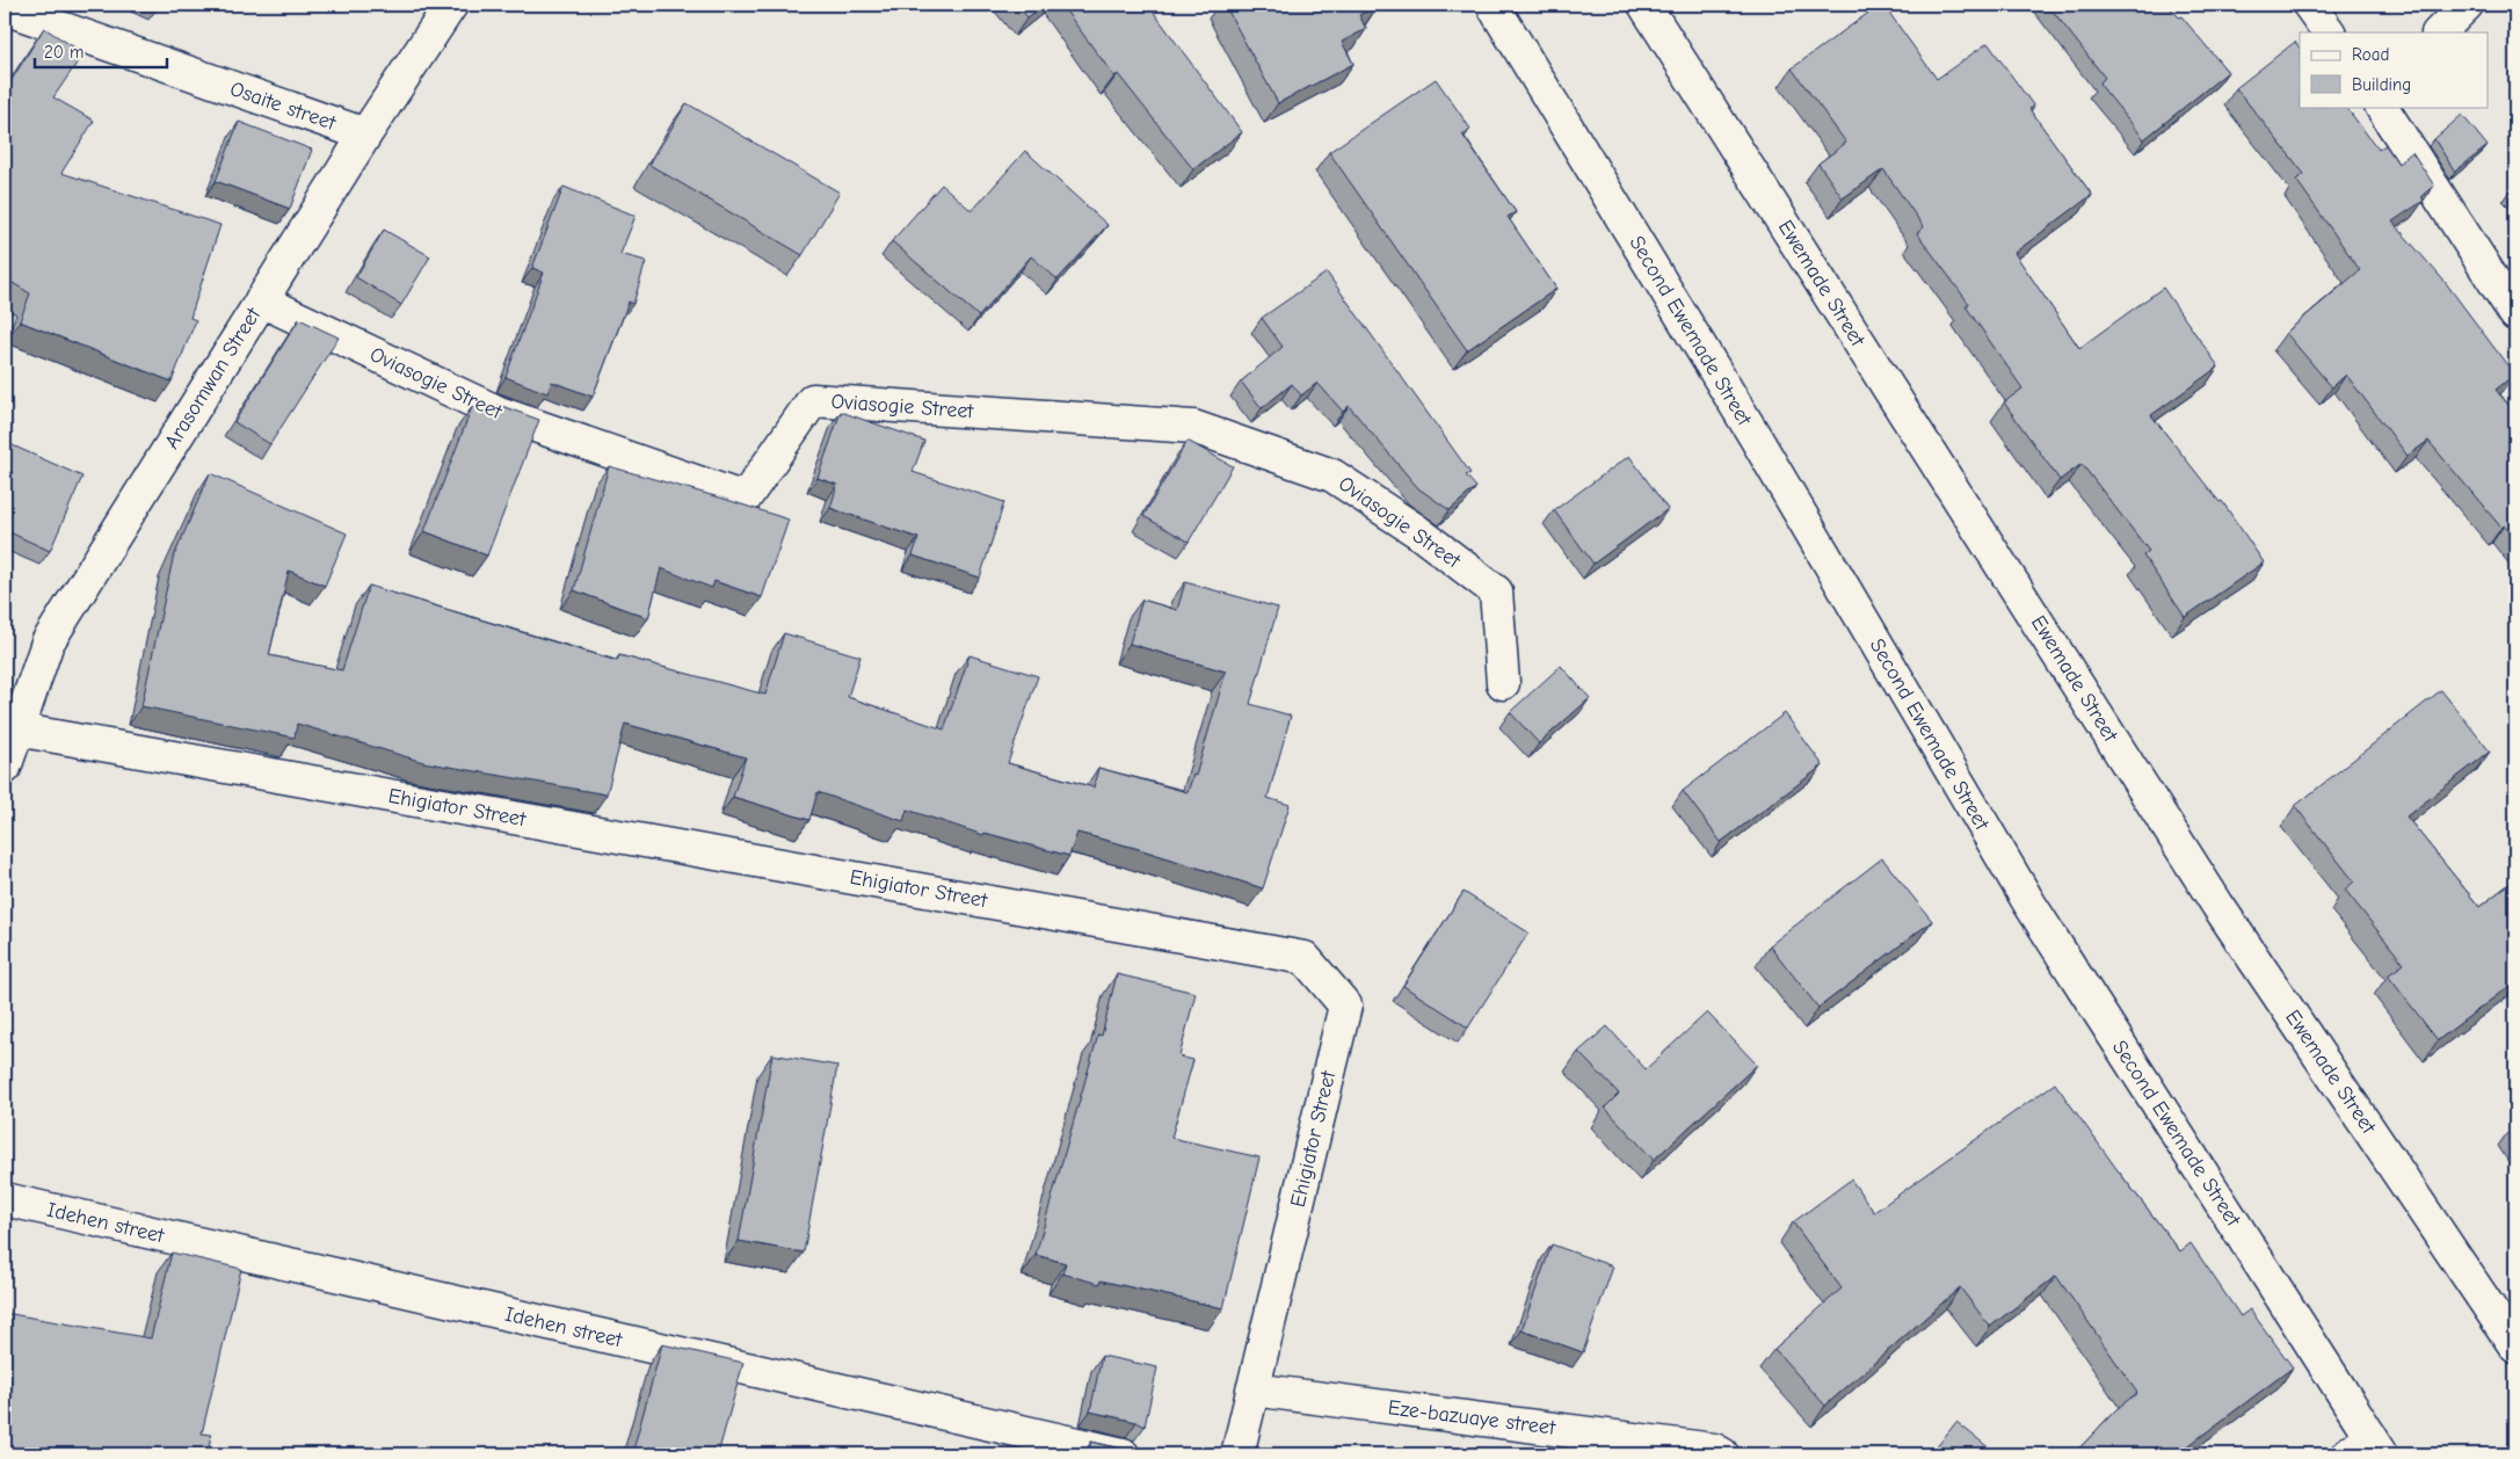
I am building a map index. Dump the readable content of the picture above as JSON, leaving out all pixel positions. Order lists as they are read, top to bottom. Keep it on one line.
{"streets":{"street":["Osaite street","Ewemade Street","Second Ewemade Street","Arasomwan Street","Oviasogie Street","Ehigiator Street","Idehen street","Eze-bazuaye street"]},"crossings":[["Osaite street","Arasomwan Street"],["Arasomwan Street","Oviasogie Street"],["Arasomwan Street","Ehigiator Street"],["Ehigiator Street","Eze-bazuaye street"]],"legend":["Road","Building"],"scale_bar":"20 m"}
